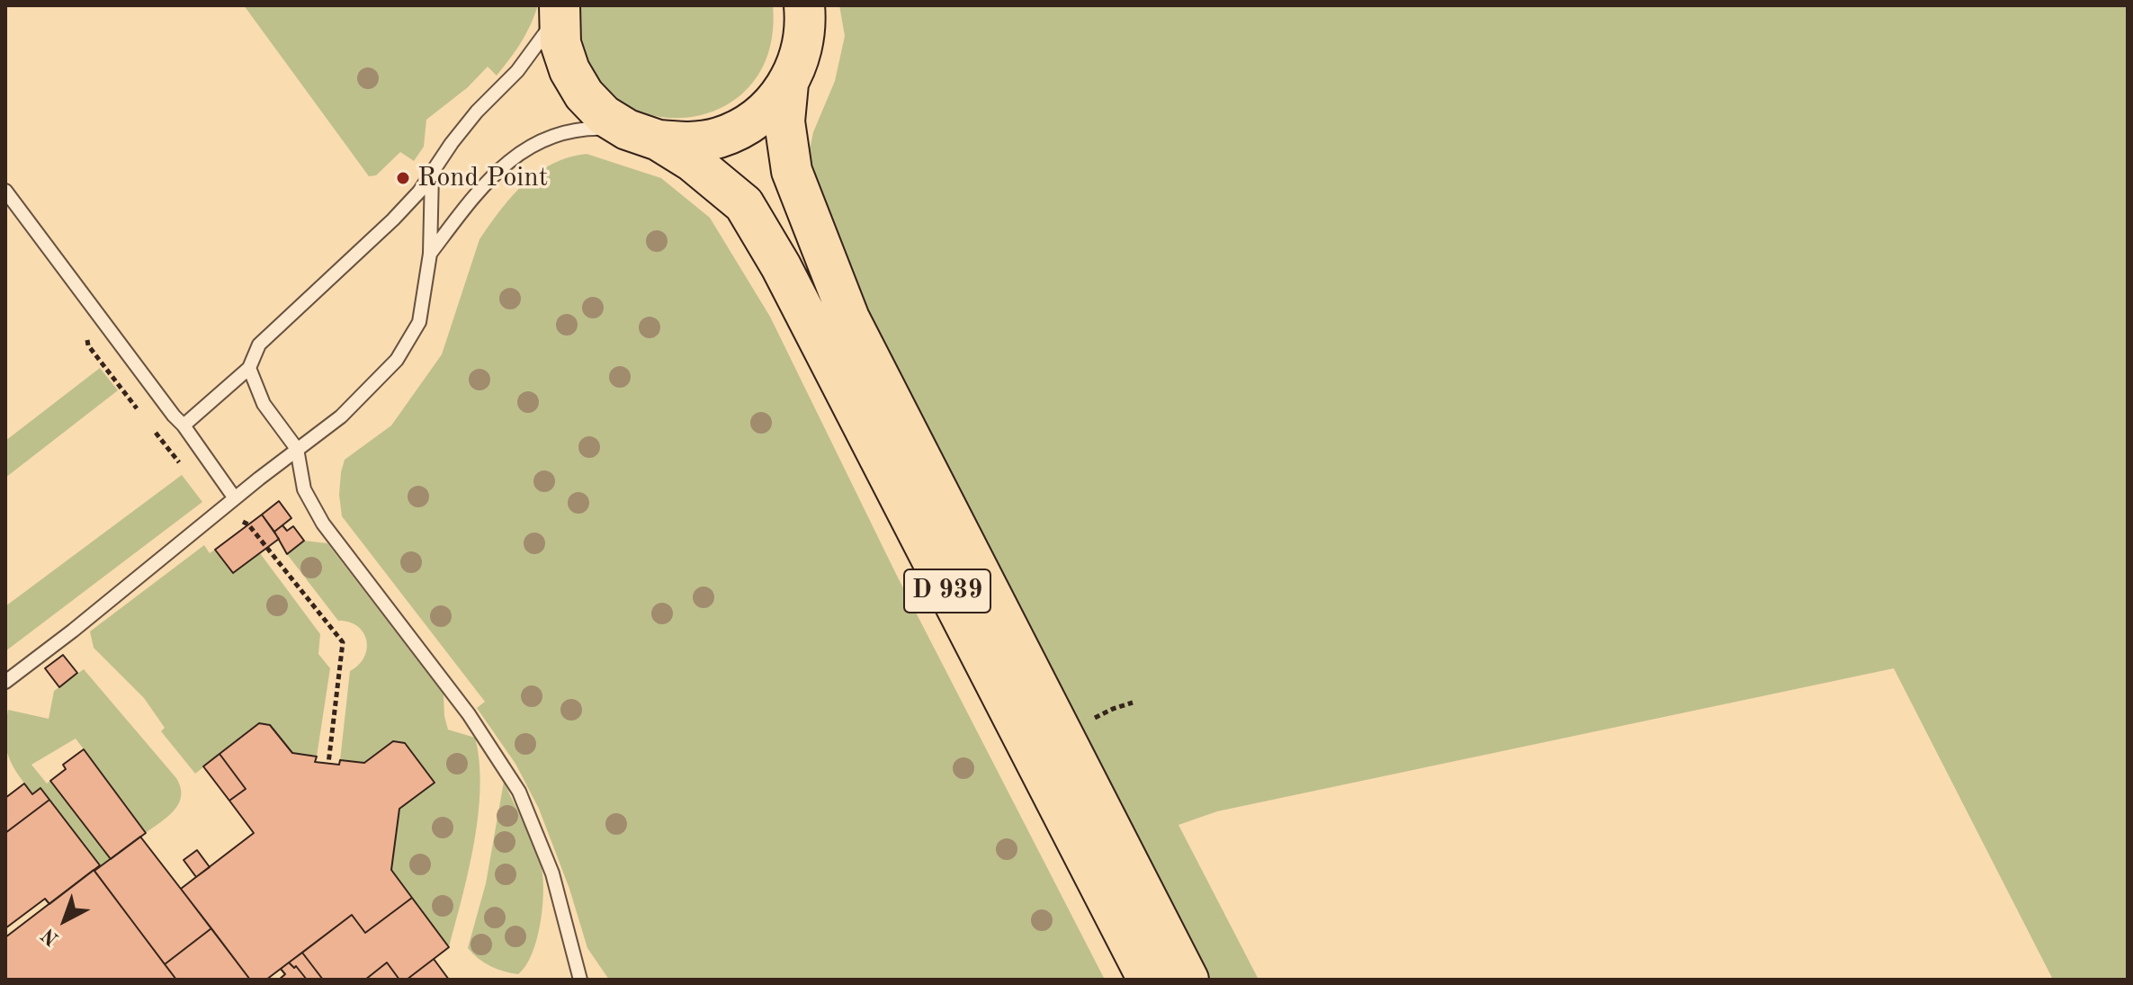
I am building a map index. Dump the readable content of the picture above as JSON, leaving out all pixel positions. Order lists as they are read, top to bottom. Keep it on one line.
{"streets":{"main road":["D 939"]},"places":["Rond Point"],"north":"bottom left"}
